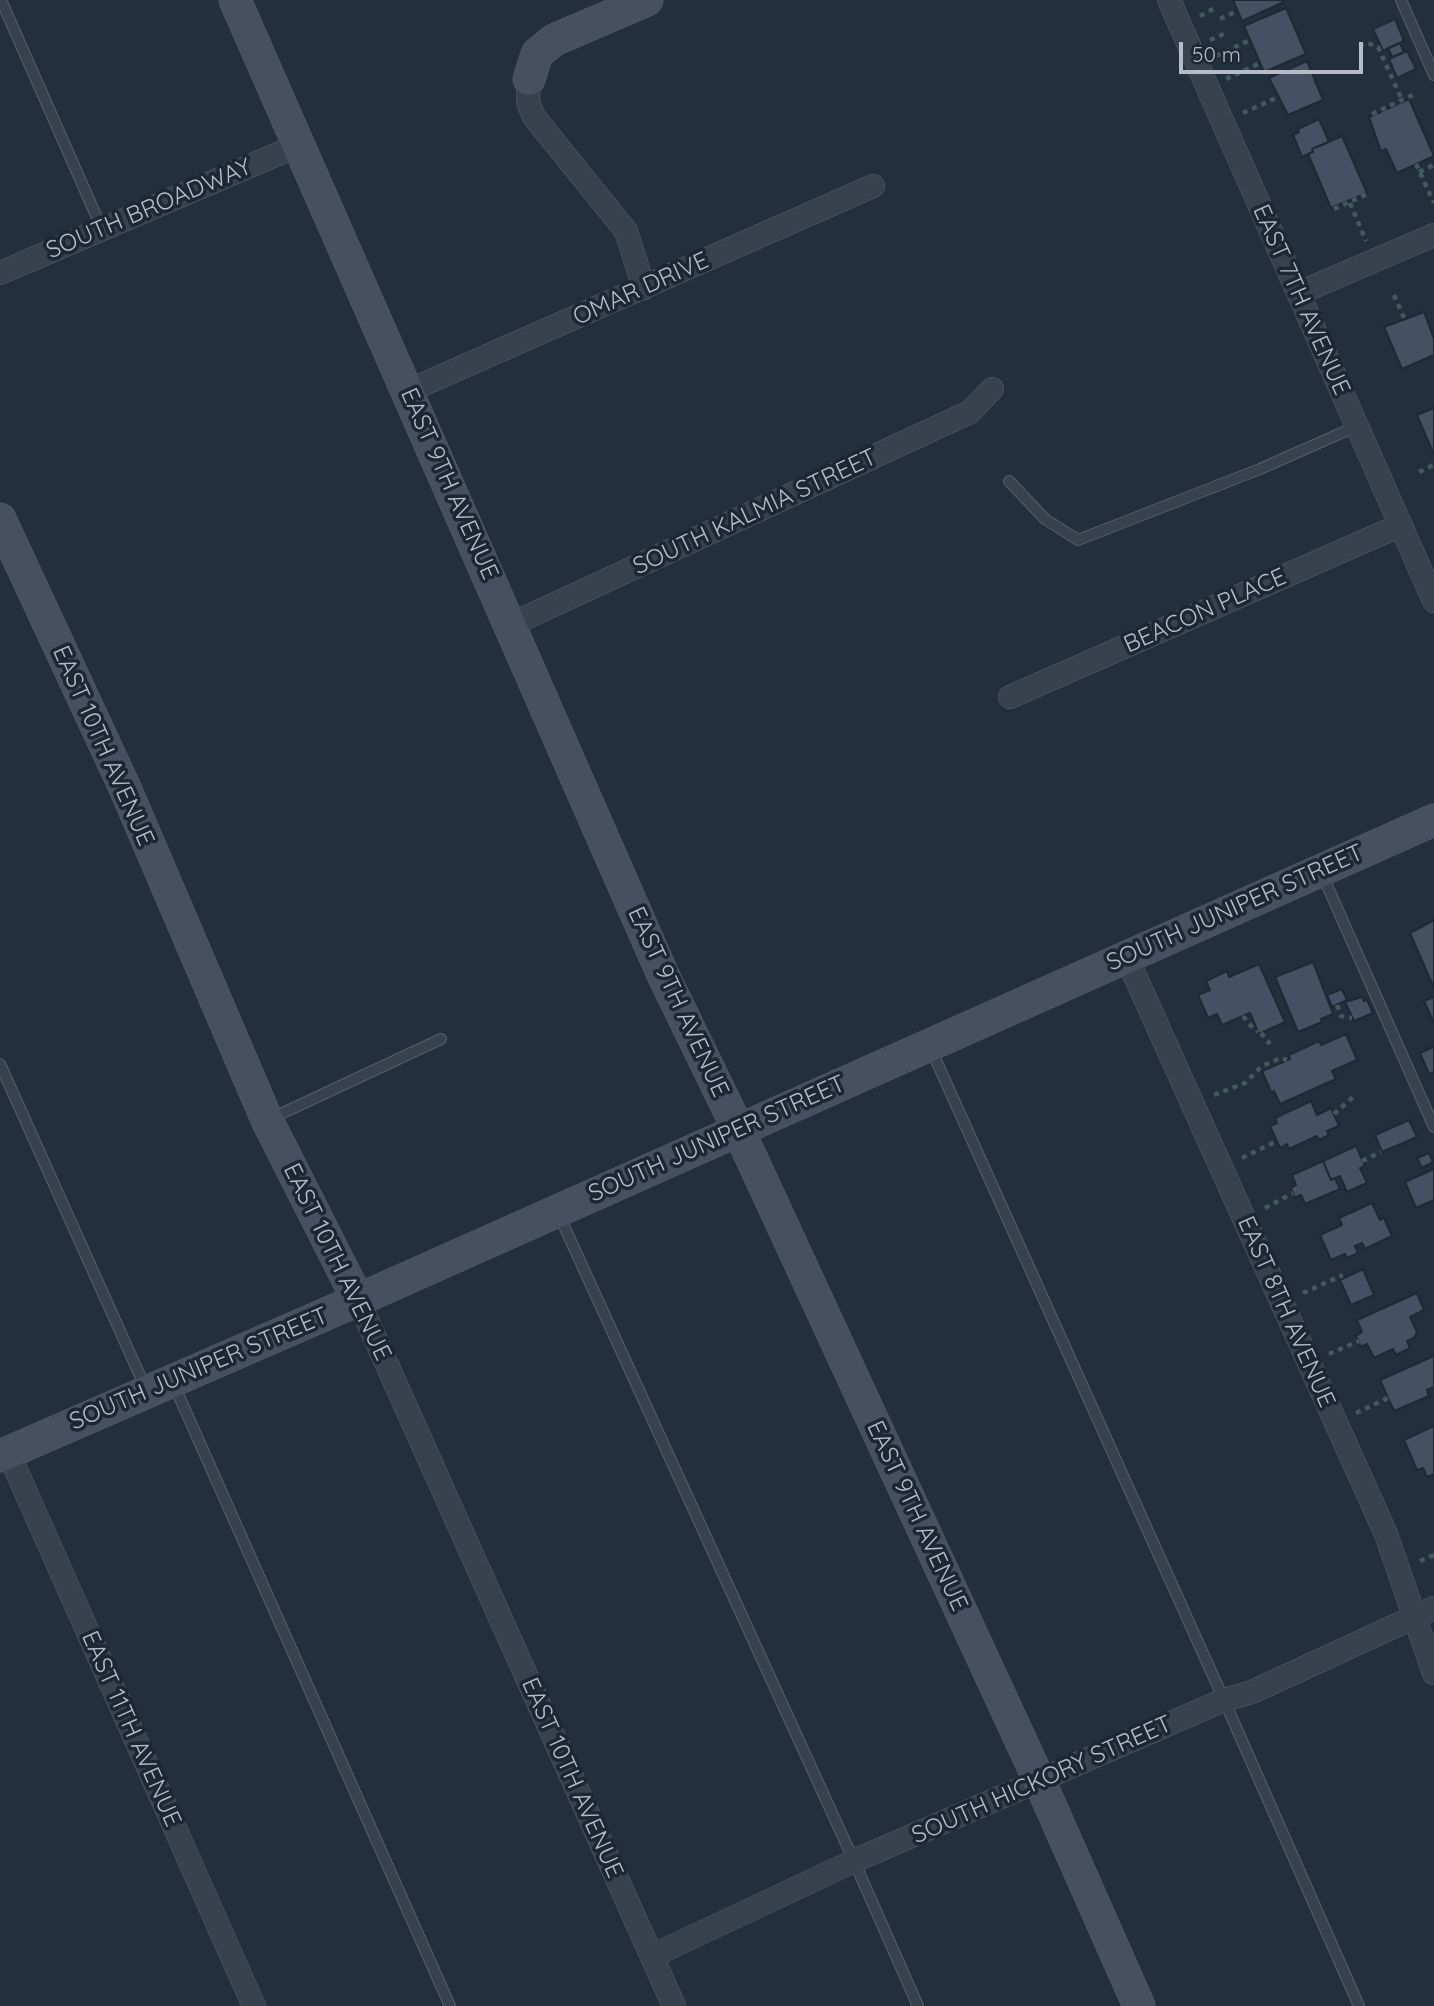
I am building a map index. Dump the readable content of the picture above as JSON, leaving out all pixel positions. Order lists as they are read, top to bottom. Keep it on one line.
{"streets":{"street":["SOUTH BROADWAY","OMAR DRIVE","EAST 7TH AVENUE","EAST 9TH AVENUE","SOUTH KALMIA STREET","BEACON PLACE","EAST 10TH AVENUE","SOUTH JUNIPER STREET","EAST 8TH AVENUE","EAST 11TH AVENUE","SOUTH HICKORY STREET"]},"crossings":[["SOUTH BROADWAY","EAST 9TH AVENUE"],["OMAR DRIVE","EAST 9TH AVENUE"],["EAST 7TH AVENUE","BEACON PLACE"],["EAST 9TH AVENUE","SOUTH KALMIA STREET"],["EAST 9TH AVENUE","SOUTH JUNIPER STREET"],["EAST 9TH AVENUE","SOUTH HICKORY STREET"],["EAST 10TH AVENUE","SOUTH JUNIPER STREET"],["EAST 10TH AVENUE","SOUTH HICKORY STREET"],["SOUTH JUNIPER STREET","EAST 8TH AVENUE"],["SOUTH JUNIPER STREET","EAST 11TH AVENUE"],["EAST 8TH AVENUE","SOUTH HICKORY STREET"]],"scale_bar":"50 m"}
